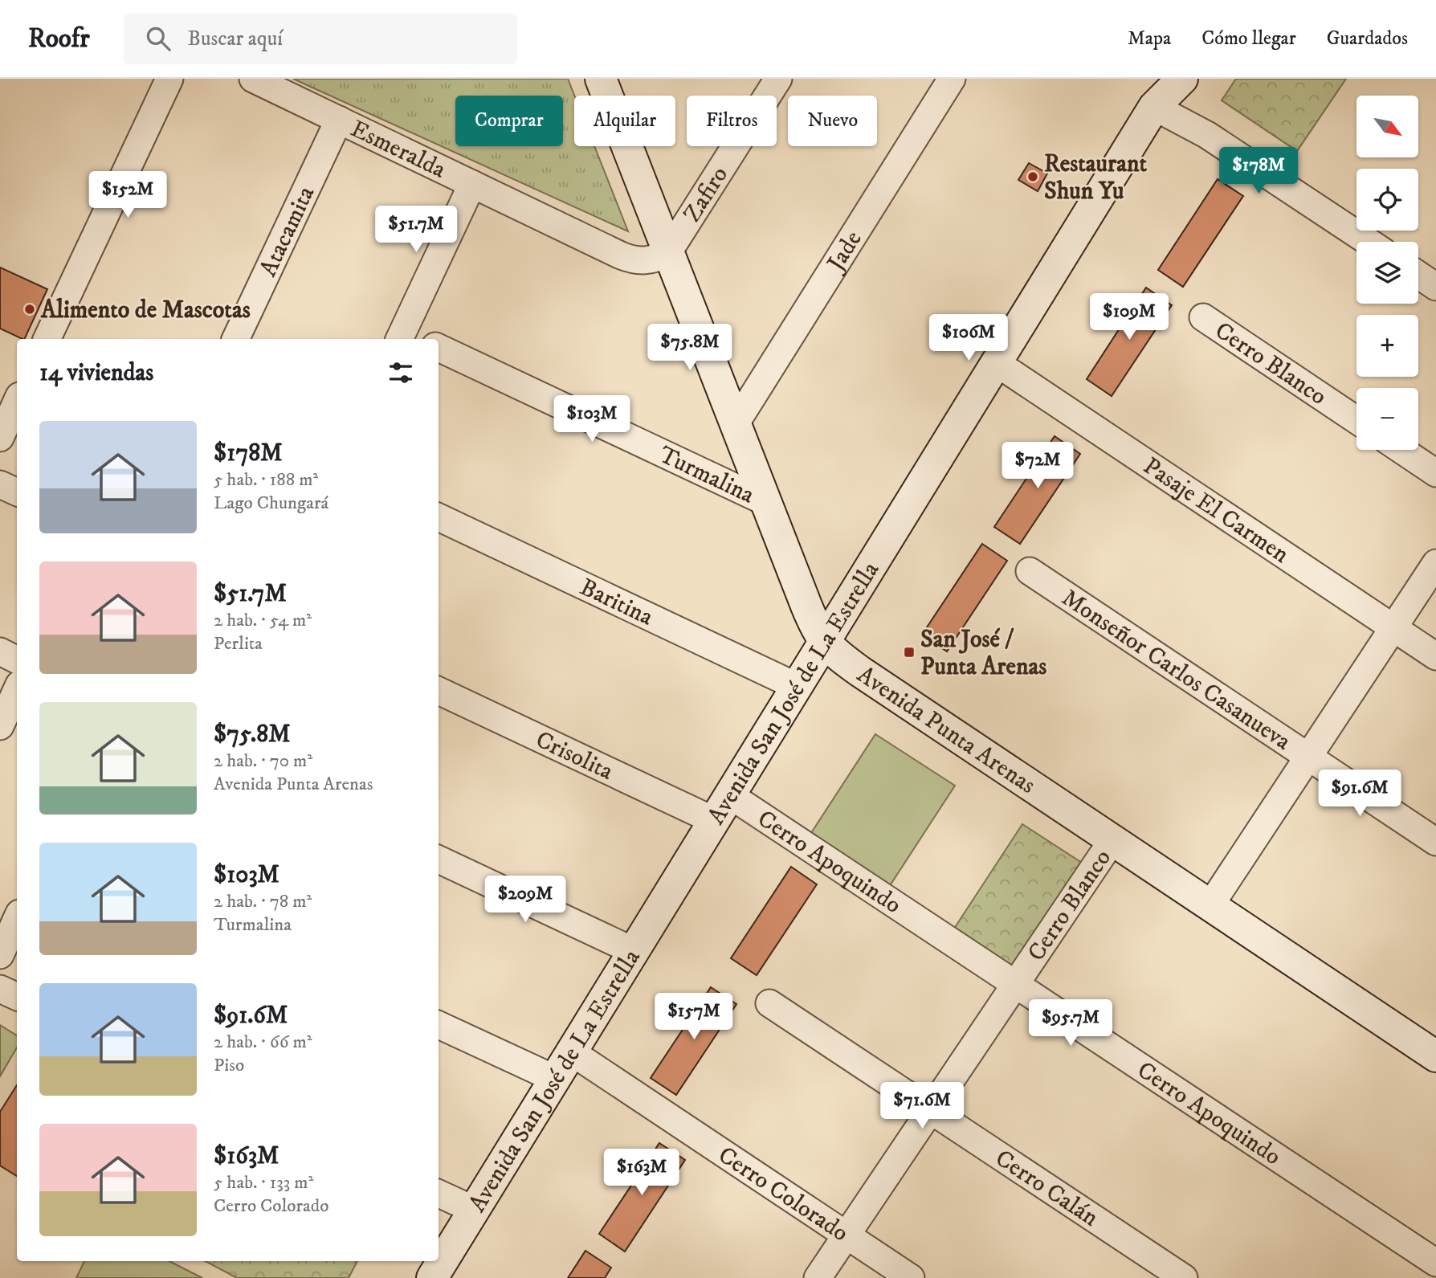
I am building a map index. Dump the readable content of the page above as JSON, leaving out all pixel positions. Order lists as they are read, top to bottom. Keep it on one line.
{"streets":{"main road":["Avenida San José de La Estrella","Avenida Punta Arenas"],"street":["Esmeralda","Zafiro","Atacamita","Jade","Cerro Blanco","Turmalina","Pasaje El Carmen","Baritina","Monseñor Carlos Casanueva","Crisolita","Cerro Apoquindo","Cerro Calán","Cerro Colorado"]},"crossings":[["Esmeralda","Zafiro"],["Esmeralda","Atacamita"],["Esmeralda","Avenida Punta Arenas"],["Zafiro","Avenida Punta Arenas"],["Jade","Avenida Punta Arenas"],["Cerro Blanco","Avenida Punta Arenas"],["Cerro Blanco","Cerro Apoquindo"],["Cerro Blanco","Cerro Calán"],["Cerro Blanco","Cerro Colorado"],["Turmalina","Avenida Punta Arenas"],["Pasaje El Carmen","Avenida San José de La Estrella"],["Baritina","Avenida San José de La Estrella"],["Avenida San José de La Estrella","Avenida Punta Arenas"],["Avenida San José de La Estrella","Crisolita"],["Avenida San José de La Estrella","Cerro Apoquindo"],["Avenida San José de La Estrella","Cerro Colorado"],["Crisolita","Cerro Apoquindo"]],"places":{"other":["Restaurant Shun Yu","Alimento de Mascotas"],"transit":["San José / Punta Arenas"]},"north":"bottom right","page":{"header":"Roofr","search":"Buscar aquí","nav":["Mapa","Cómo llegar","Guardados"],"map_buttons":["+","−"],"chip":["Comprar","Alquilar","Filtros","Nuevo"],"price":["$178M","$152M","$51.7M","$109M","$106M","$75.8M","$103M","$72M","$91.6M","$209M","$157M","$95.7M","$71.6M","$163M"],"heading":"14 viviendas","list":[{"name":"$178M","note":"5 hab. · 188 m² · Lago Chungará"},{"name":"$51.7M","note":"2 hab. · 54 m² · Perlita"},{"name":"$75.8M","note":"2 hab. · 70 m² · Avenida Punta Arenas"},{"name":"$103M","note":"2 hab. · 78 m² · Turmalina"},{"name":"$91.6M","note":"2 hab. · 66 m² · Piso"},{"name":"$163M","note":"5 hab. · 133 m² · Cerro Colorado"}]}}
